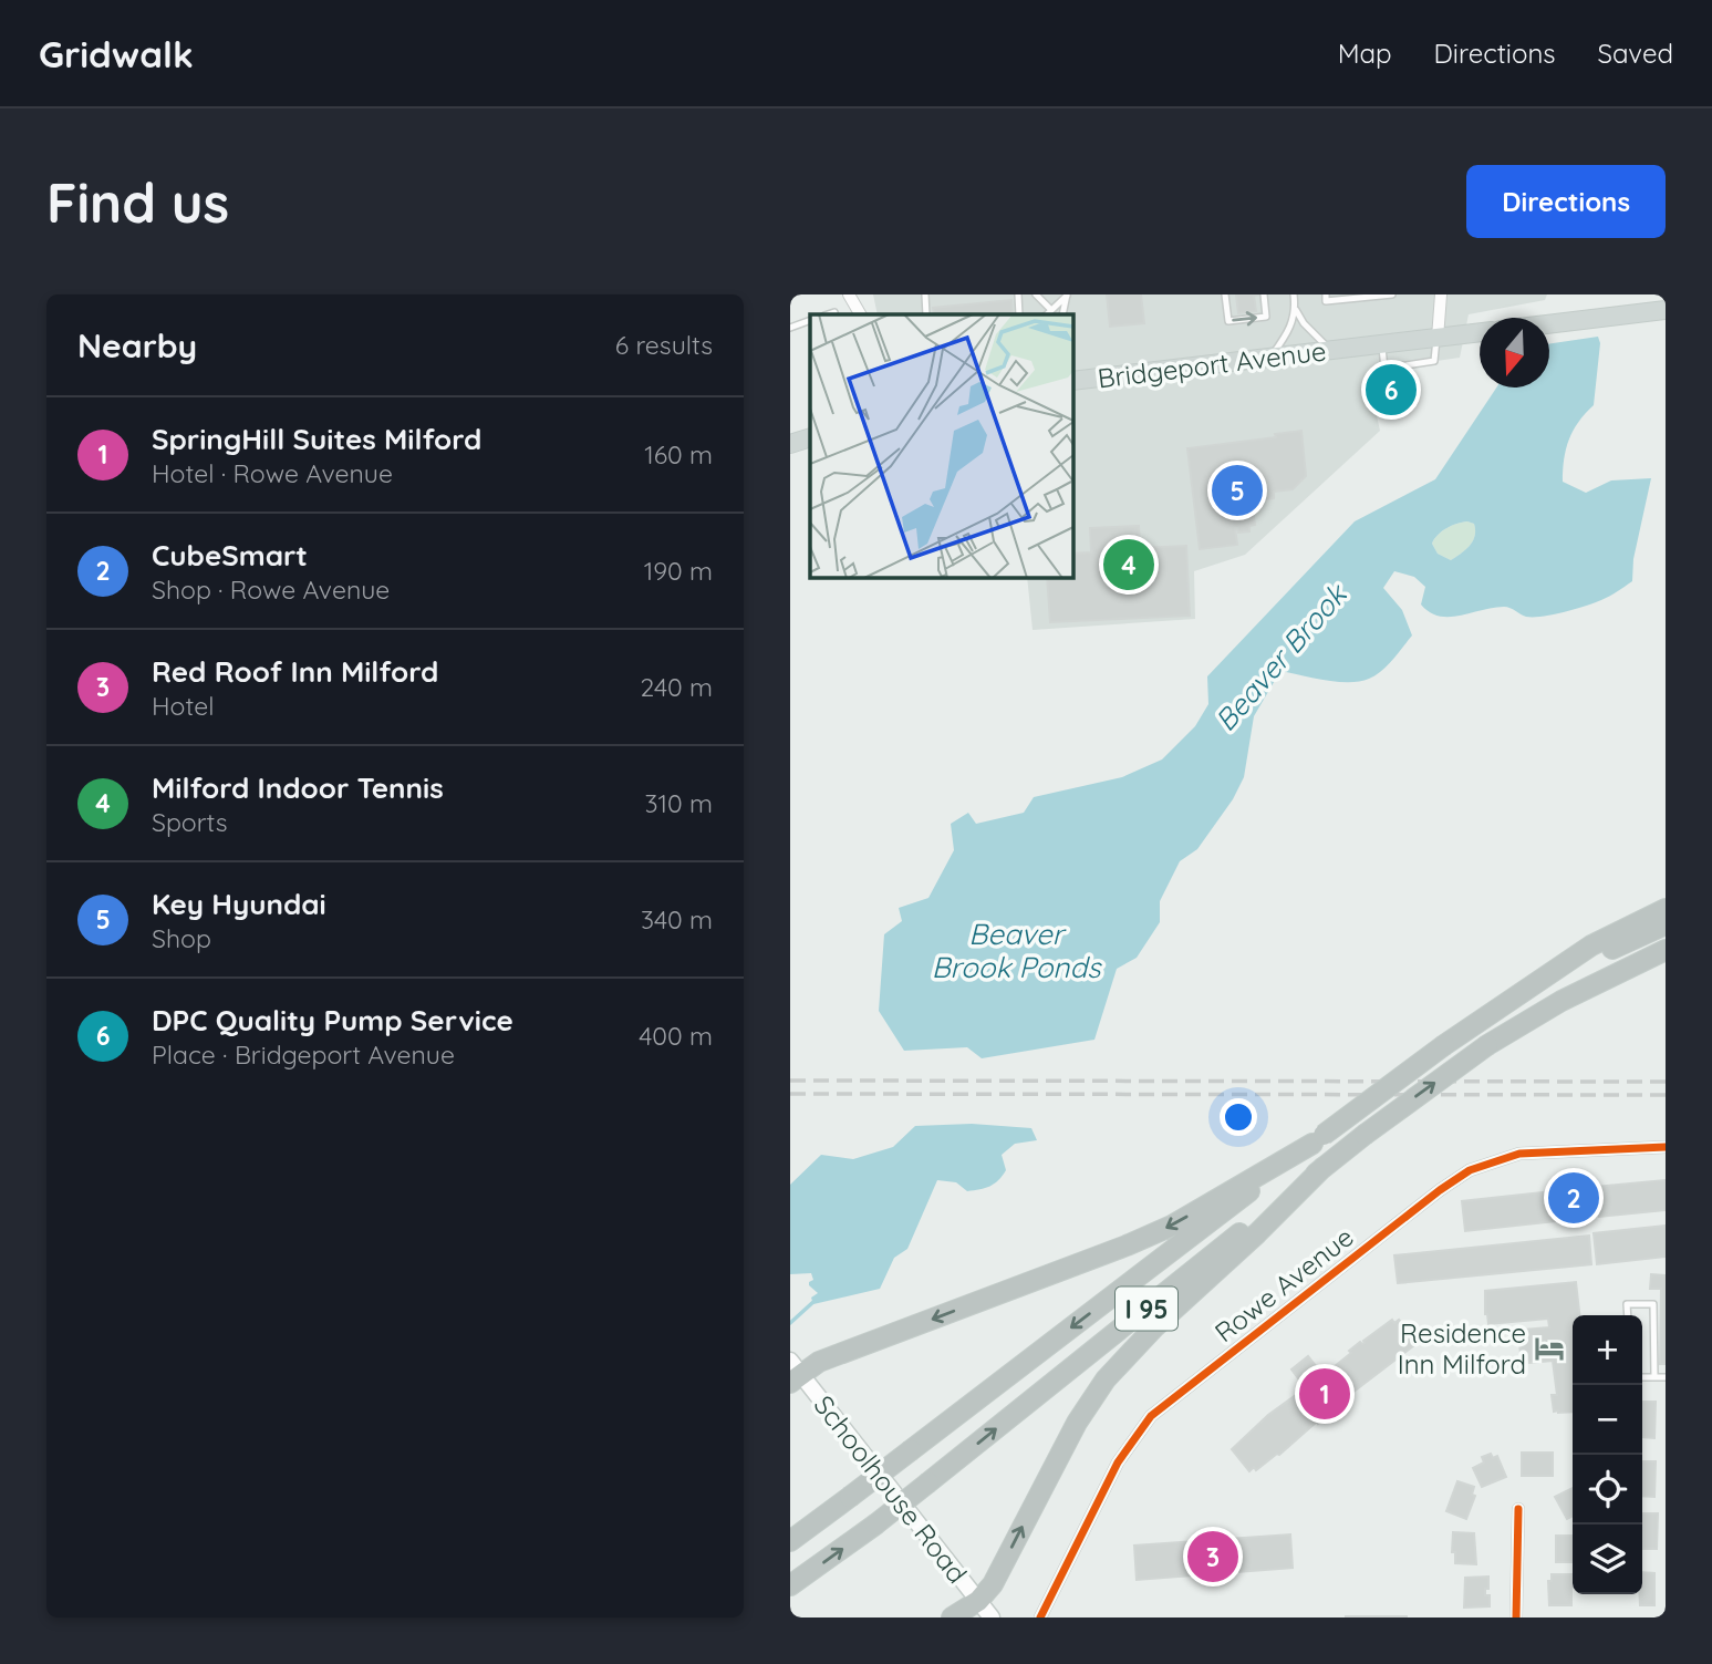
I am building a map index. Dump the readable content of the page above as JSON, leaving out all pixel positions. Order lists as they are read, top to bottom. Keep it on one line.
{"streets":{"highway":["I 95"],"main road":["Bridgeport Avenue","Schoolhouse Road"],"street":["Rowe Avenue"]},"water":["Beaver Brook","Beaver Brook Ponds"],"places":{"hotel":["Residence Inn Milford"]},"north":"bottom","page":{"header":"Gridwalk","nav":["Map","Directions","Saved"],"buttons":"Directions","title":"Find us","heading":["Nearby","6 results"],"pins":["6","5","4","2","1","3"],"list":[{"mark":"1","name":"SpringHill Suites Milford","note":"Hotel · Rowe Avenue","value":"160 m"},{"mark":"2","name":"CubeSmart","note":"Shop · Rowe Avenue","value":"190 m"},{"mark":"3","name":"Red Roof Inn Milford","note":"Hotel","value":"240 m"},{"mark":"4","name":"Milford Indoor Tennis","note":"Sports","value":"310 m"},{"mark":"5","name":"Key Hyundai","note":"Shop","value":"340 m"},{"mark":"6","name":"DPC Quality Pump Service","note":"Place · Bridgeport Avenue","value":"400 m"}],"map_buttons":["+","−"]}}
